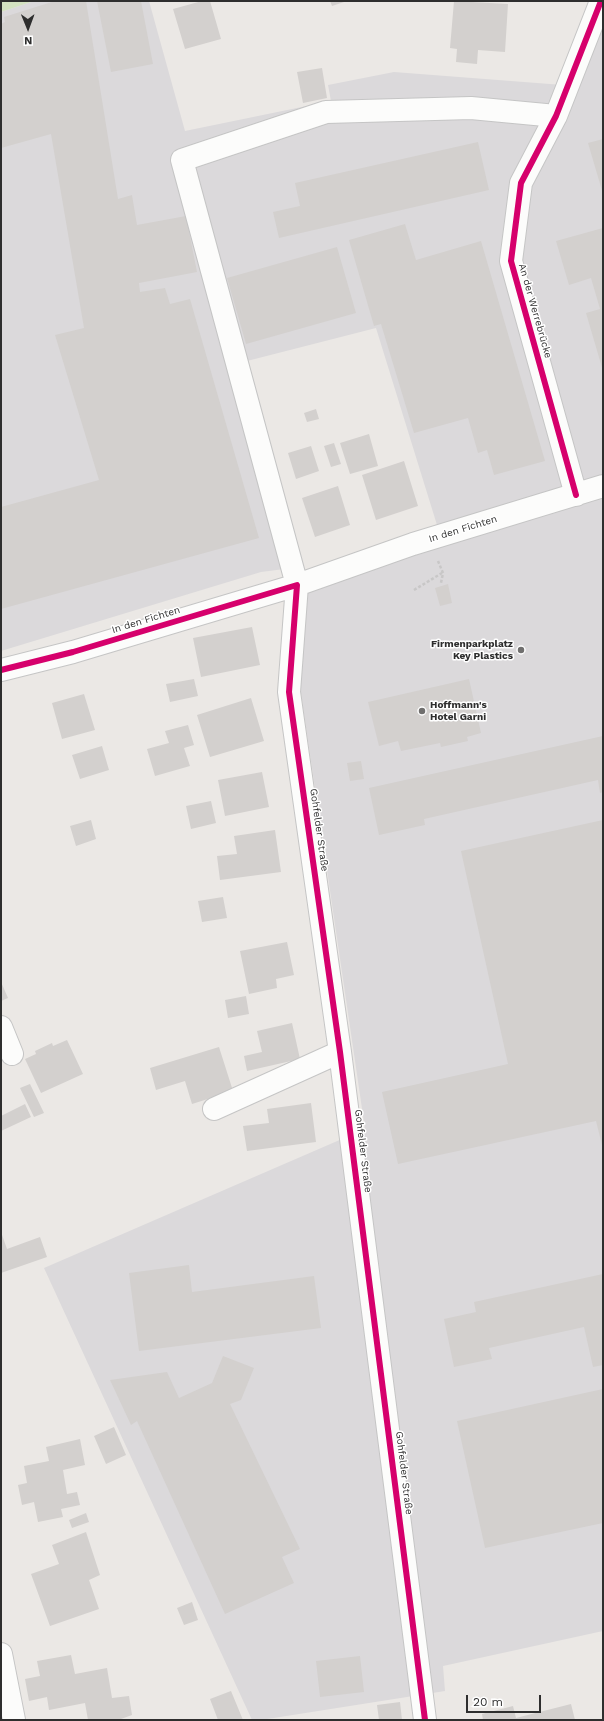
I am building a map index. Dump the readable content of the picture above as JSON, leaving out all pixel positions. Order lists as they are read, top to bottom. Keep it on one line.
{"streets":{"street":["An der Werrebrücke","In den Fichten","Gohfelder Straße"]},"crossings":[["An der Werrebrücke","In den Fichten"],["An der Werrebrücke","Gohfelder Straße"],["In den Fichten","Gohfelder Straße"]],"places":["Firmenparkplatz Key Plastics","Hoffmann's Hotel Garni"],"scale_bar":"20 m","north":"bottom"}
